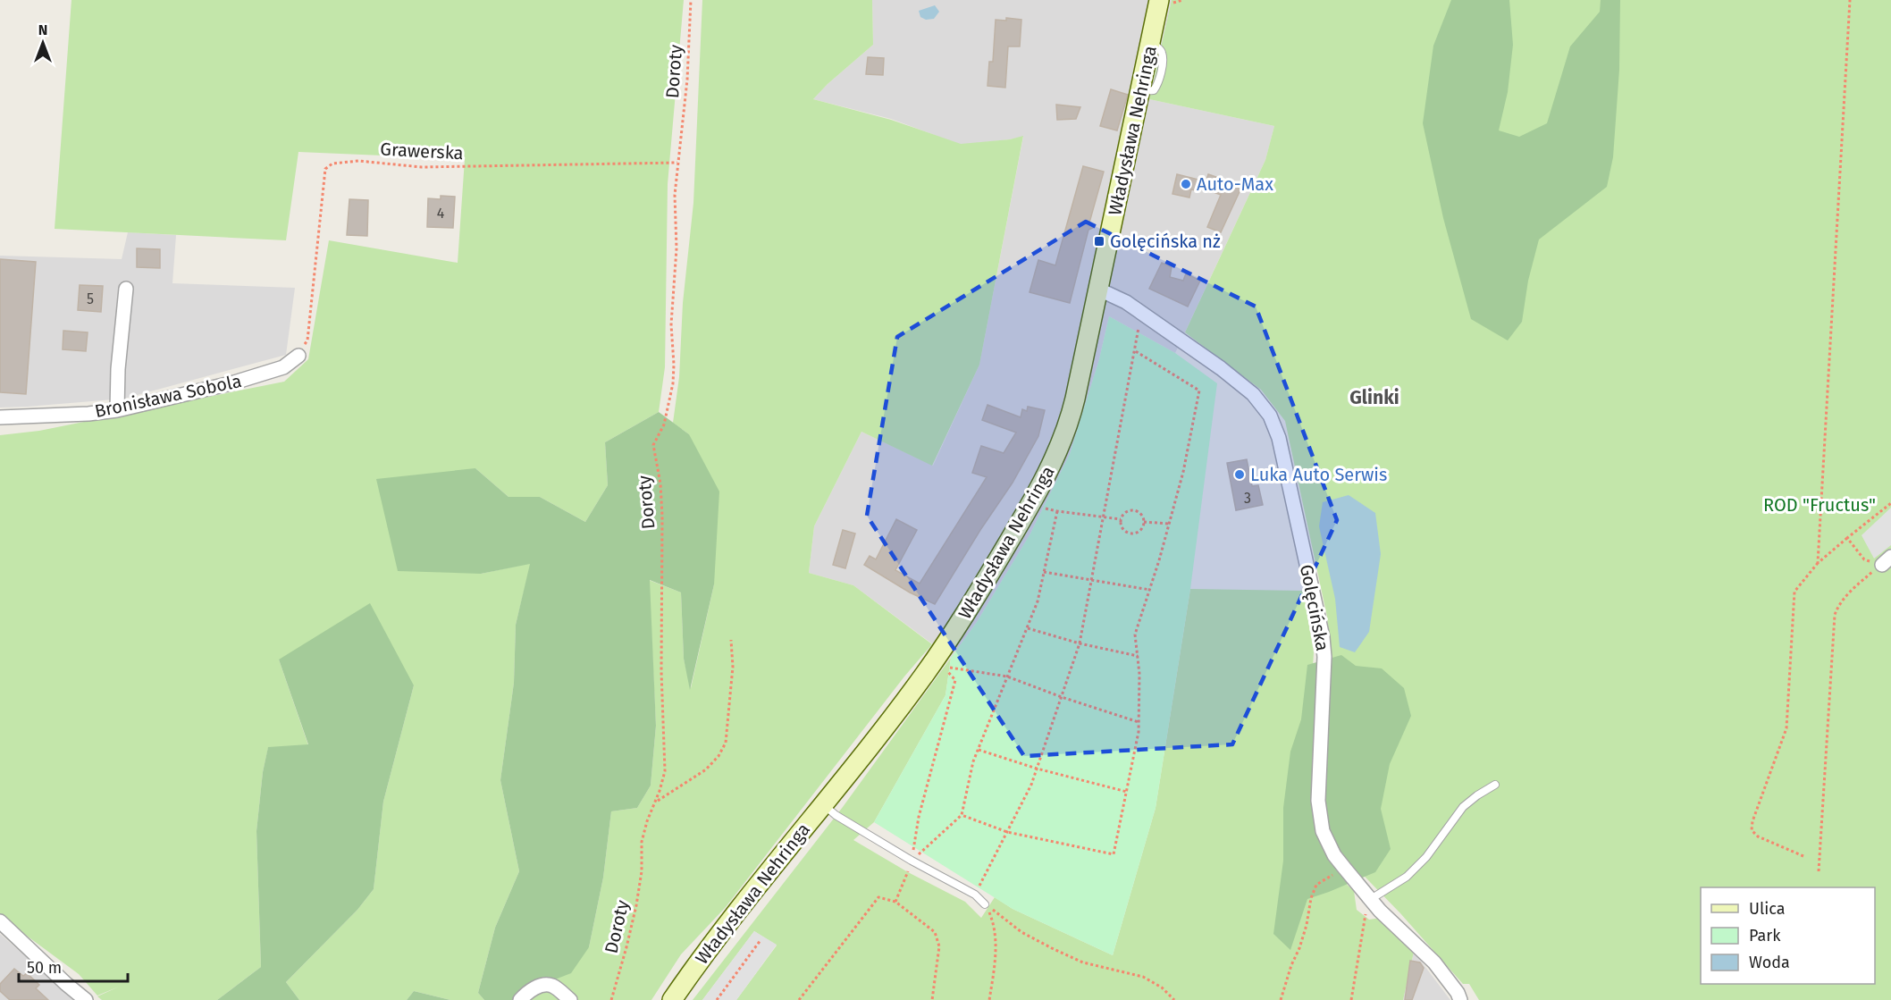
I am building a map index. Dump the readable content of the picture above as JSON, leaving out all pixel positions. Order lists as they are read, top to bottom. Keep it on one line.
{"streets":{"street":["Władysława Nehringa","Bronisława Sobola","Golęcińska"],"path":["Doroty","Grawerska"]},"crossings":[["Doroty","Grawerska"],["Władysława Nehringa","Golęcińska"],["Grawerska","Bronisława Sobola"]],"districts":["Glinki"],"parks":["ROD \"Fructus\""],"places":{"other":["Auto-Max","Luka Auto Serwis"],"transit":["Golęcińska nż"]},"house_numbers":["4","5","3"],"legend":["Ulica","Park","Woda"],"scale_bar":"50 m","north":"top"}
